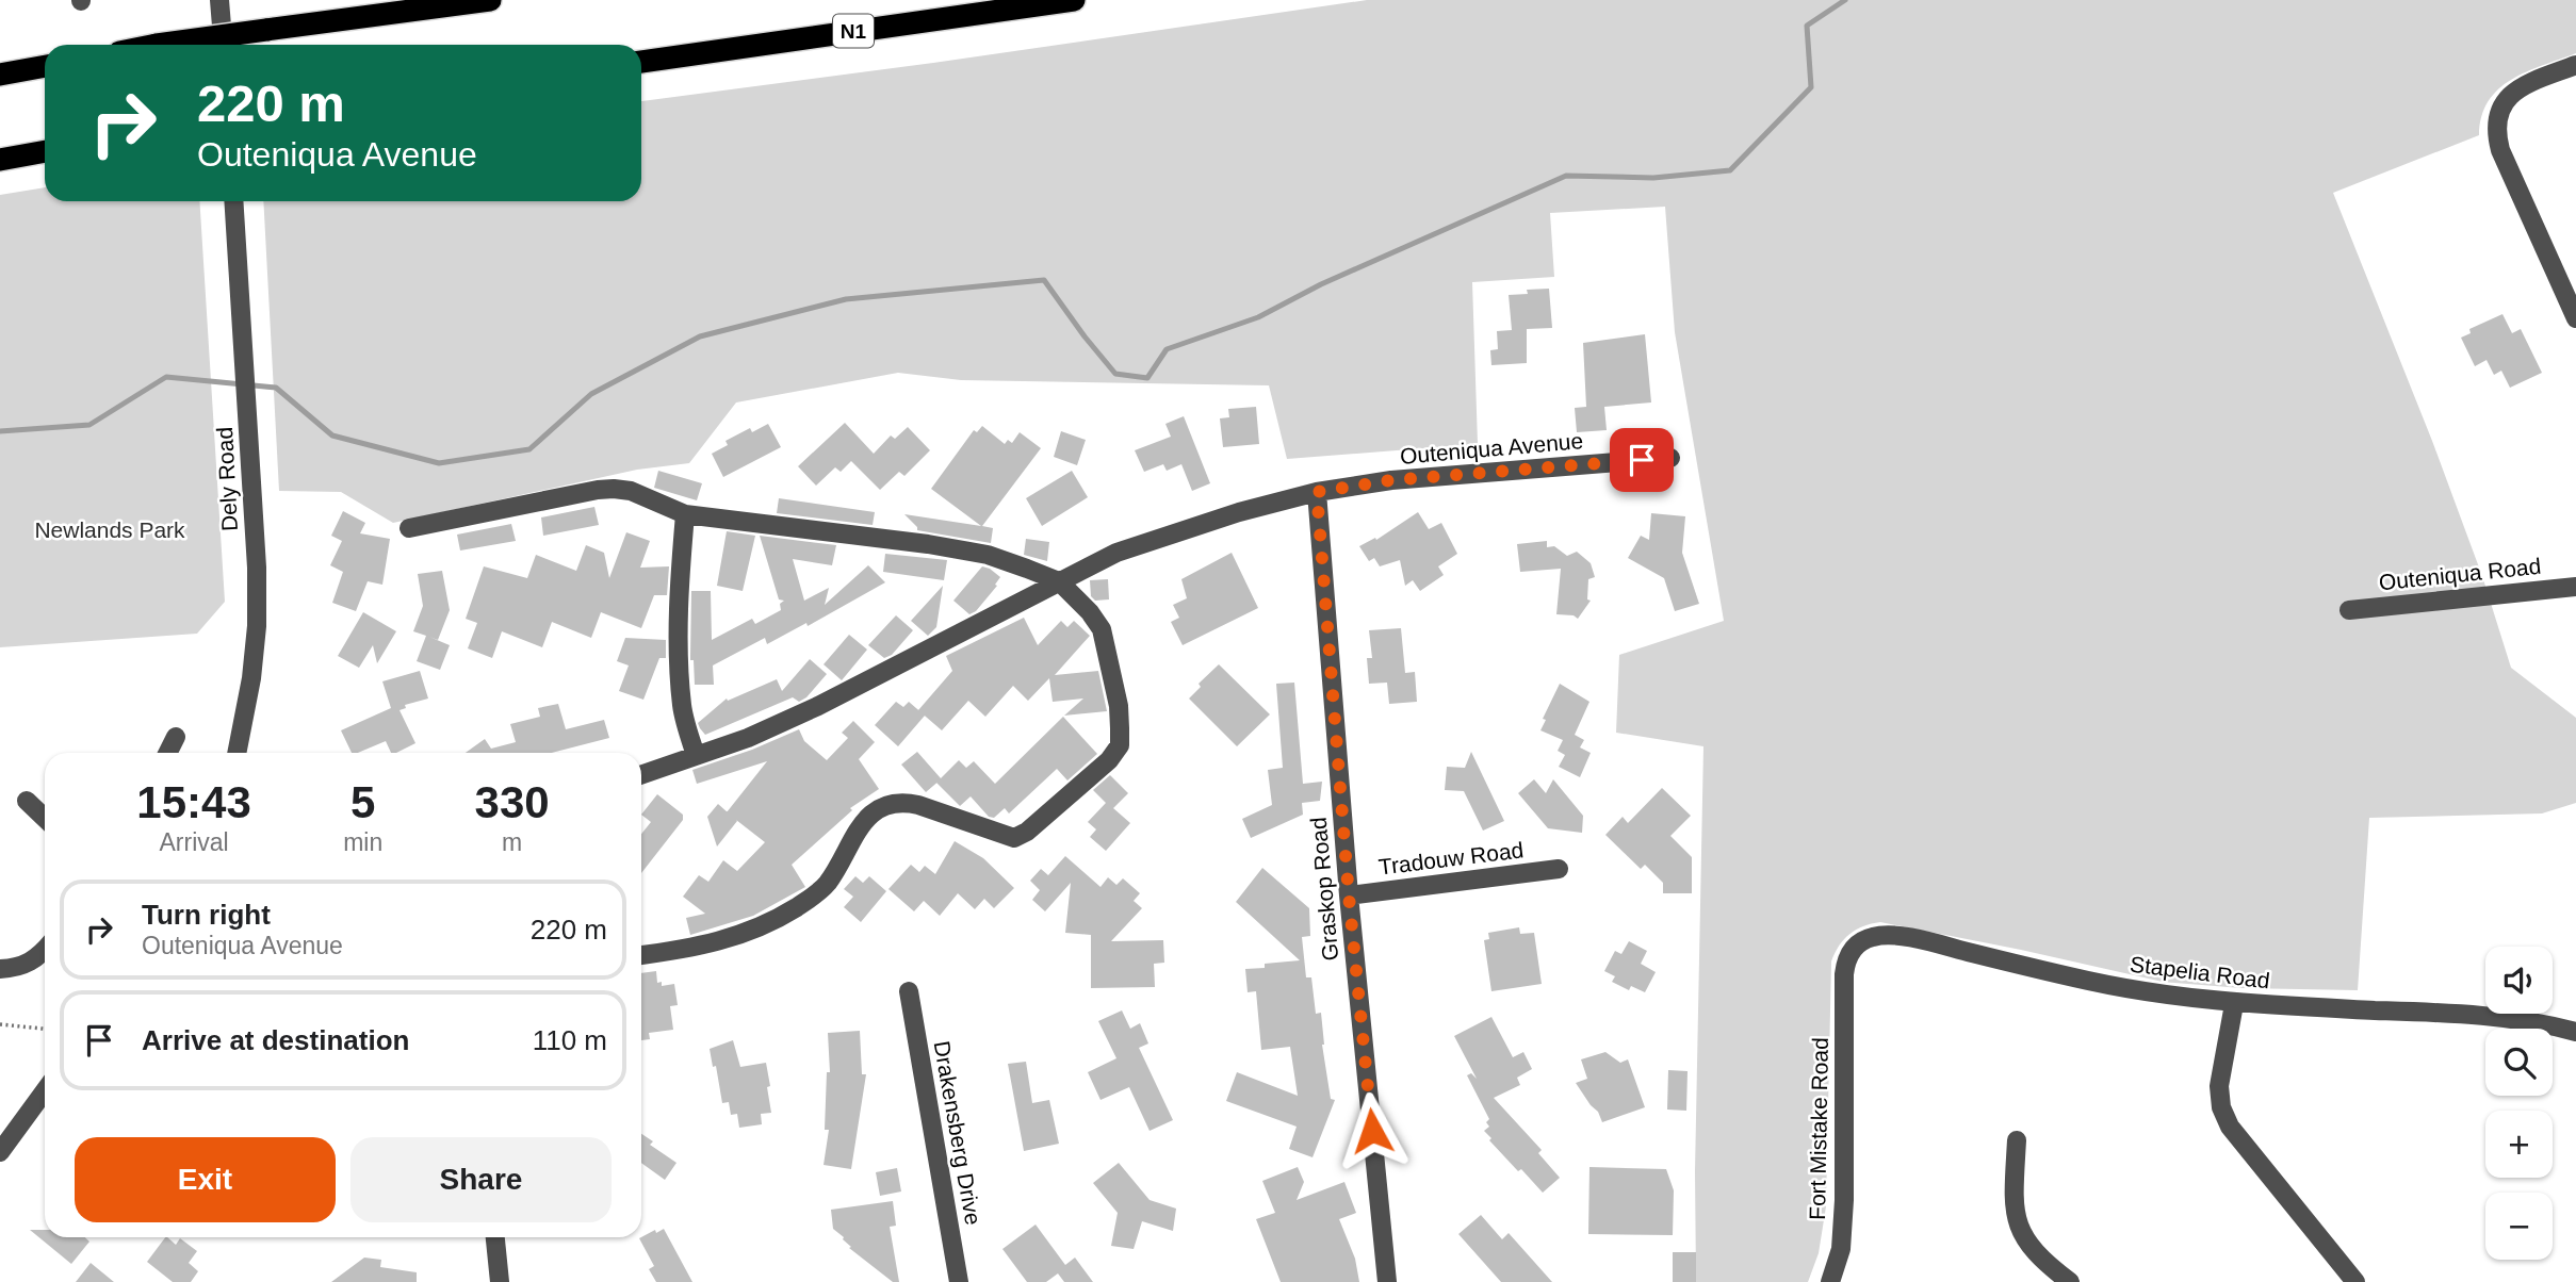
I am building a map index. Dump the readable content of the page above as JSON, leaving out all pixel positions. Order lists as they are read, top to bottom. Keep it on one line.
{"streets":{"highway":["N1"],"street":["Outeniqua Avenue","Dely Road","Outeniqua Road","Tradouw Road","Graskop Road","Stapelia Road","Fort Mistake Road","Drakensberg Drive"]},"crossings":[["Outeniqua Avenue","Graskop Road"],["Tradouw Road","Graskop Road"],["Stapelia Road","Fort Mistake Road"]],"parks":["Newlands Park"],"page":{"turn":["220 m","Outeniqua Avenue"],"eta":["15:43","Arrival","5","min","330","m"],"list":[{"name":"Turn right","note":"Outeniqua Avenue","value":"220 m"},{"name":"Arrive at destination","value":"110 m"}],"map_buttons":["+","−"],"buttons":["Exit","Share"]}}
